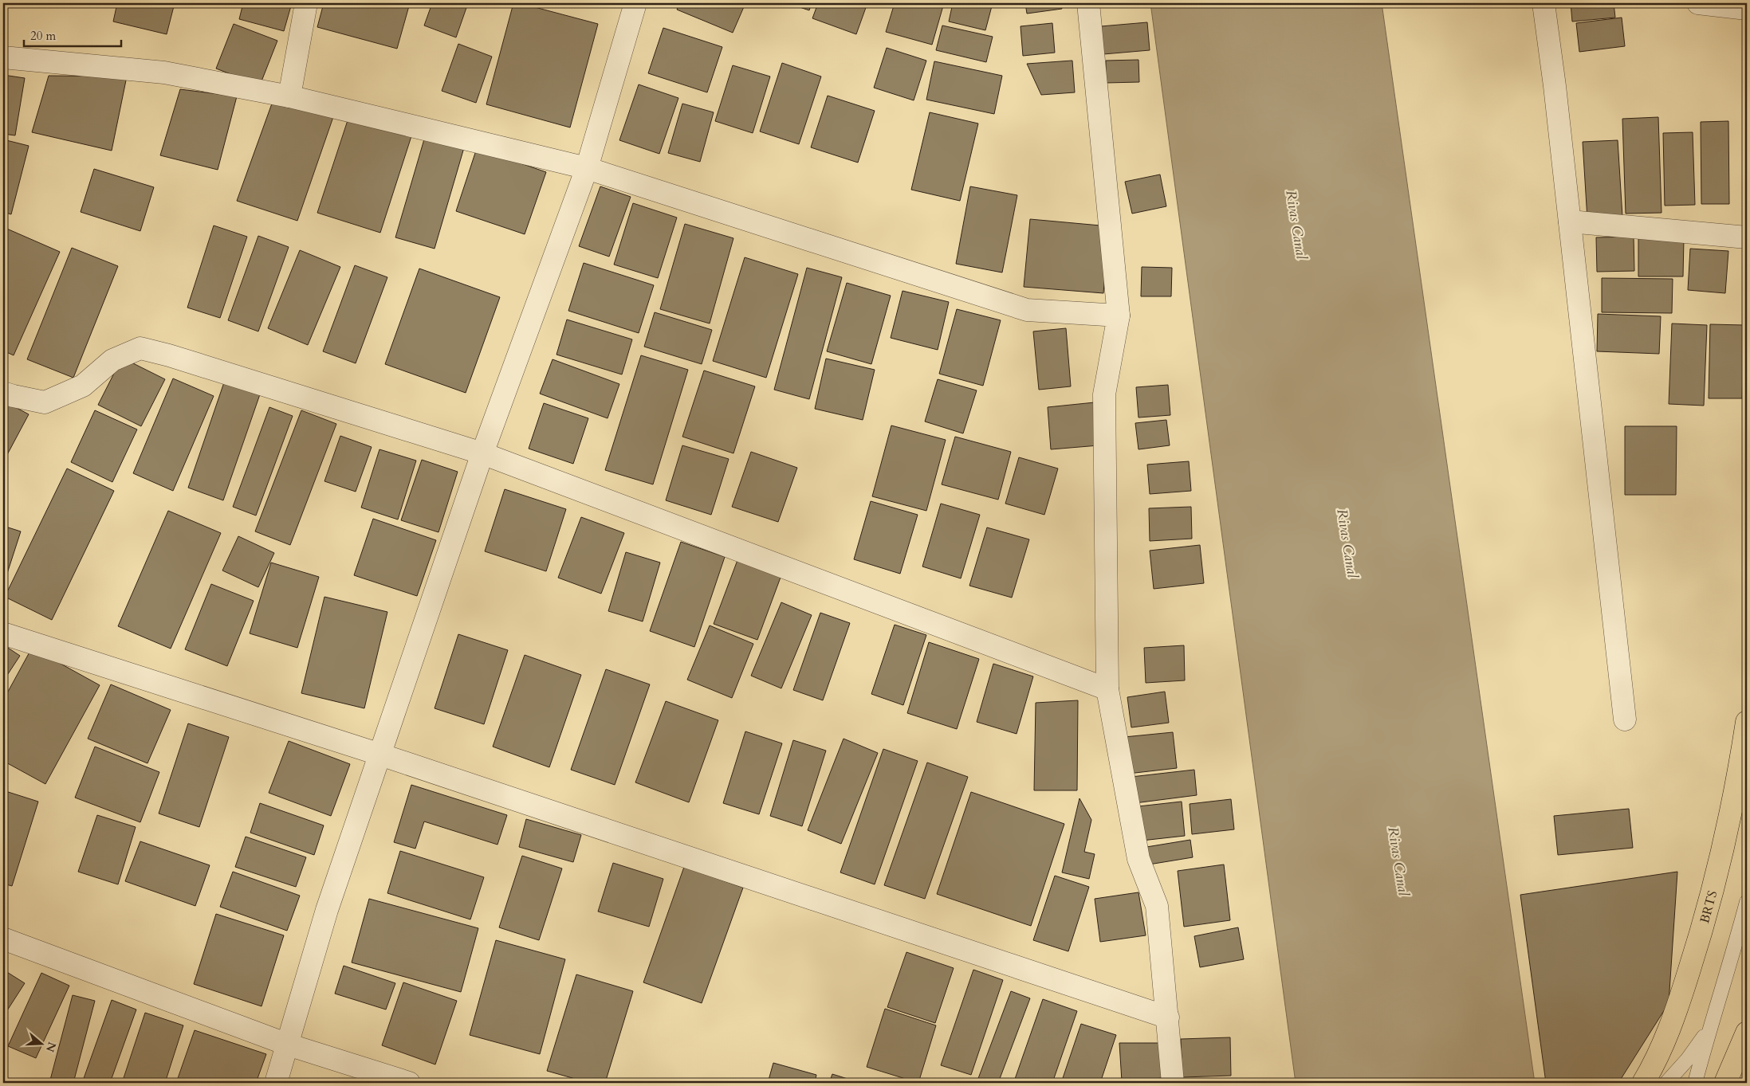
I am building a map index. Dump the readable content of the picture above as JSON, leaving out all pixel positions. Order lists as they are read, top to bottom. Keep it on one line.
{"streets":{"main road":["BRTS"]},"water":["Rivas Canal"],"scale_bar":"20 m","north":"right"}
